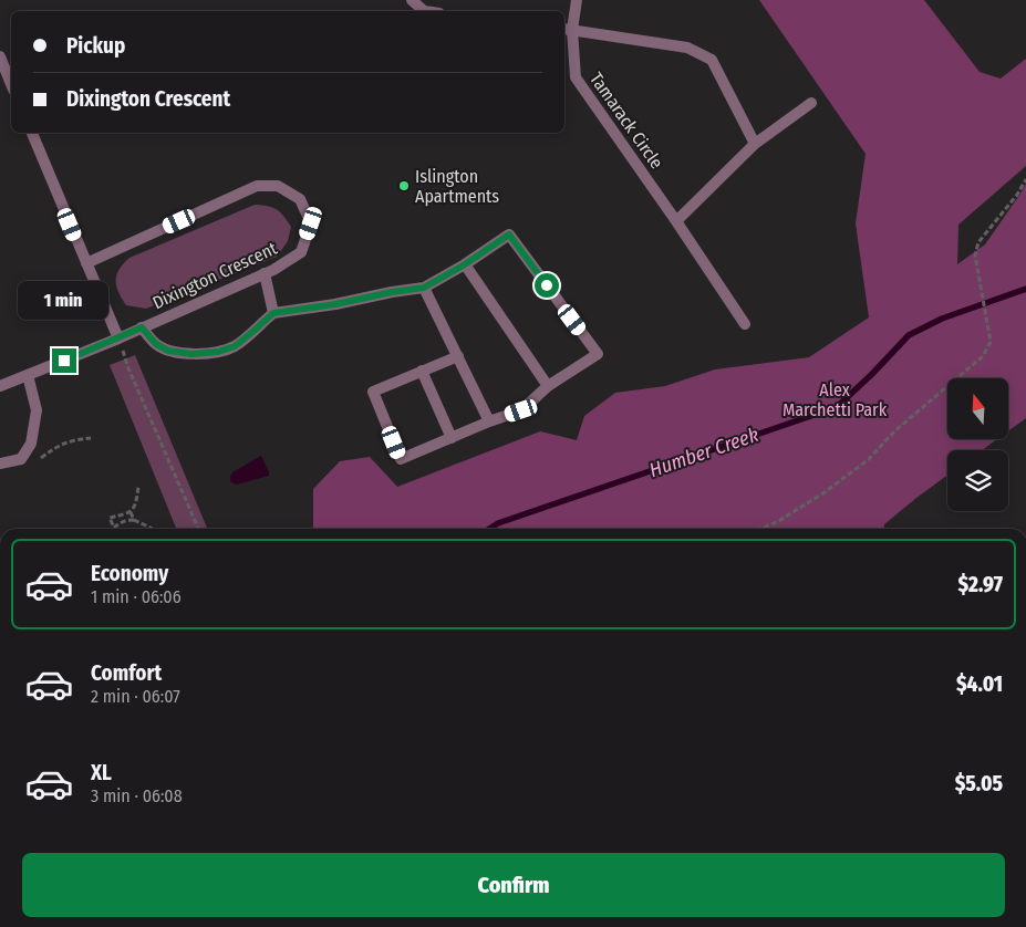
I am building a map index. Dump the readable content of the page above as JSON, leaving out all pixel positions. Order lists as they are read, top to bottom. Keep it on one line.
{"streets":{"street":["Tamarack Circle","Dixington Crescent"]},"water":["Humber Creek"],"parks":["Alex Marchetti Park"],"places":["Islington Apartments"],"north":"top","page":{"banner":["Pickup","Dixington Crescent"],"bubble":"1 min","list":[{"name":"Economy","note":"1 min · 06:06","value":"$2.97"},{"name":"Comfort","note":"2 min · 06:07","value":"$4.01"},{"name":"XL","note":"3 min · 06:08","value":"$5.05"}],"buttons":"Confirm"}}
